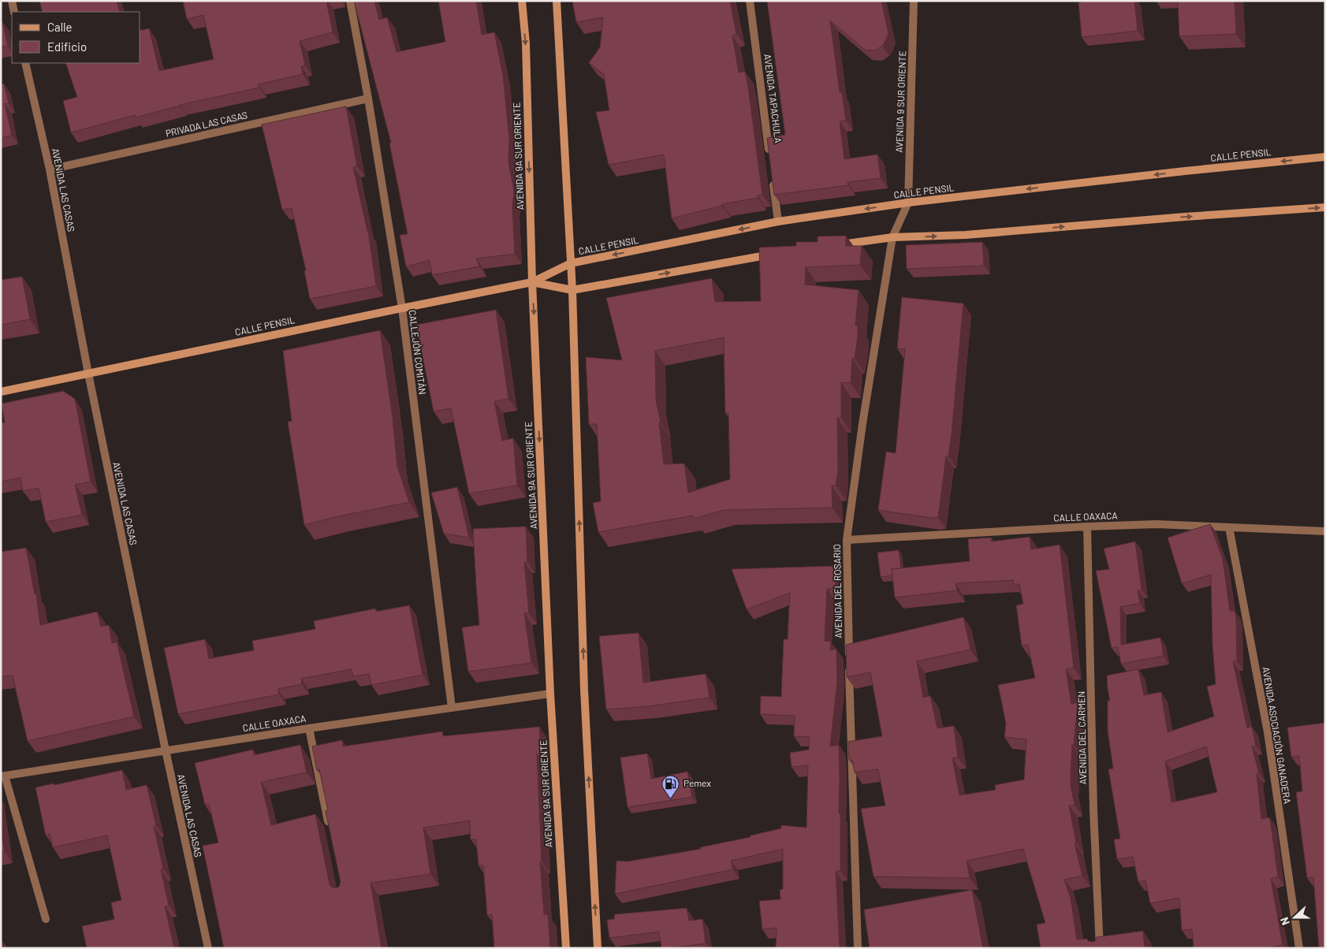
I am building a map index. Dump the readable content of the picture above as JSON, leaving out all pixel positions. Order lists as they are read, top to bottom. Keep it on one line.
{"streets":{"main road":["CALLE PENSIL","AVENIDA 9A SUR ORIENTE"],"street":["AVENIDA TAPACHULA","AVENIDA 9 SUR ORIENTE","PRIVADA LAS CASAS","AVENIDA LAS CASAS","CALLEJÓN COMITÁN","CALLE OAXACA","AVENIDA DEL ROSARIO","AVENIDA ASOCIACIÓN GANADERA","AVENIDA DEL CARMEN"]},"crossings":[["AVENIDA 9 SUR ORIENTE","CALLE PENSIL"],["AVENIDA 9 SUR ORIENTE","AVENIDA DEL ROSARIO"],["PRIVADA LAS CASAS","AVENIDA LAS CASAS"],["PRIVADA LAS CASAS","CALLEJÓN COMITÁN"],["CALLE PENSIL","AVENIDA 9A SUR ORIENTE"],["CALLE PENSIL","AVENIDA LAS CASAS"],["CALLE PENSIL","CALLEJÓN COMITÁN"],["CALLE PENSIL","AVENIDA DEL ROSARIO"],["AVENIDA 9A SUR ORIENTE","CALLE OAXACA"],["AVENIDA LAS CASAS","CALLE OAXACA"],["CALLEJÓN COMITÁN","CALLE OAXACA"],["CALLE OAXACA","AVENIDA DEL ROSARIO"],["CALLE OAXACA","AVENIDA ASOCIACIÓN GANADERA"],["CALLE OAXACA","AVENIDA DEL CARMEN"]],"places":{"fuel station":["Pemex"]},"legend":["Calle","Edificio"],"north":"left"}
